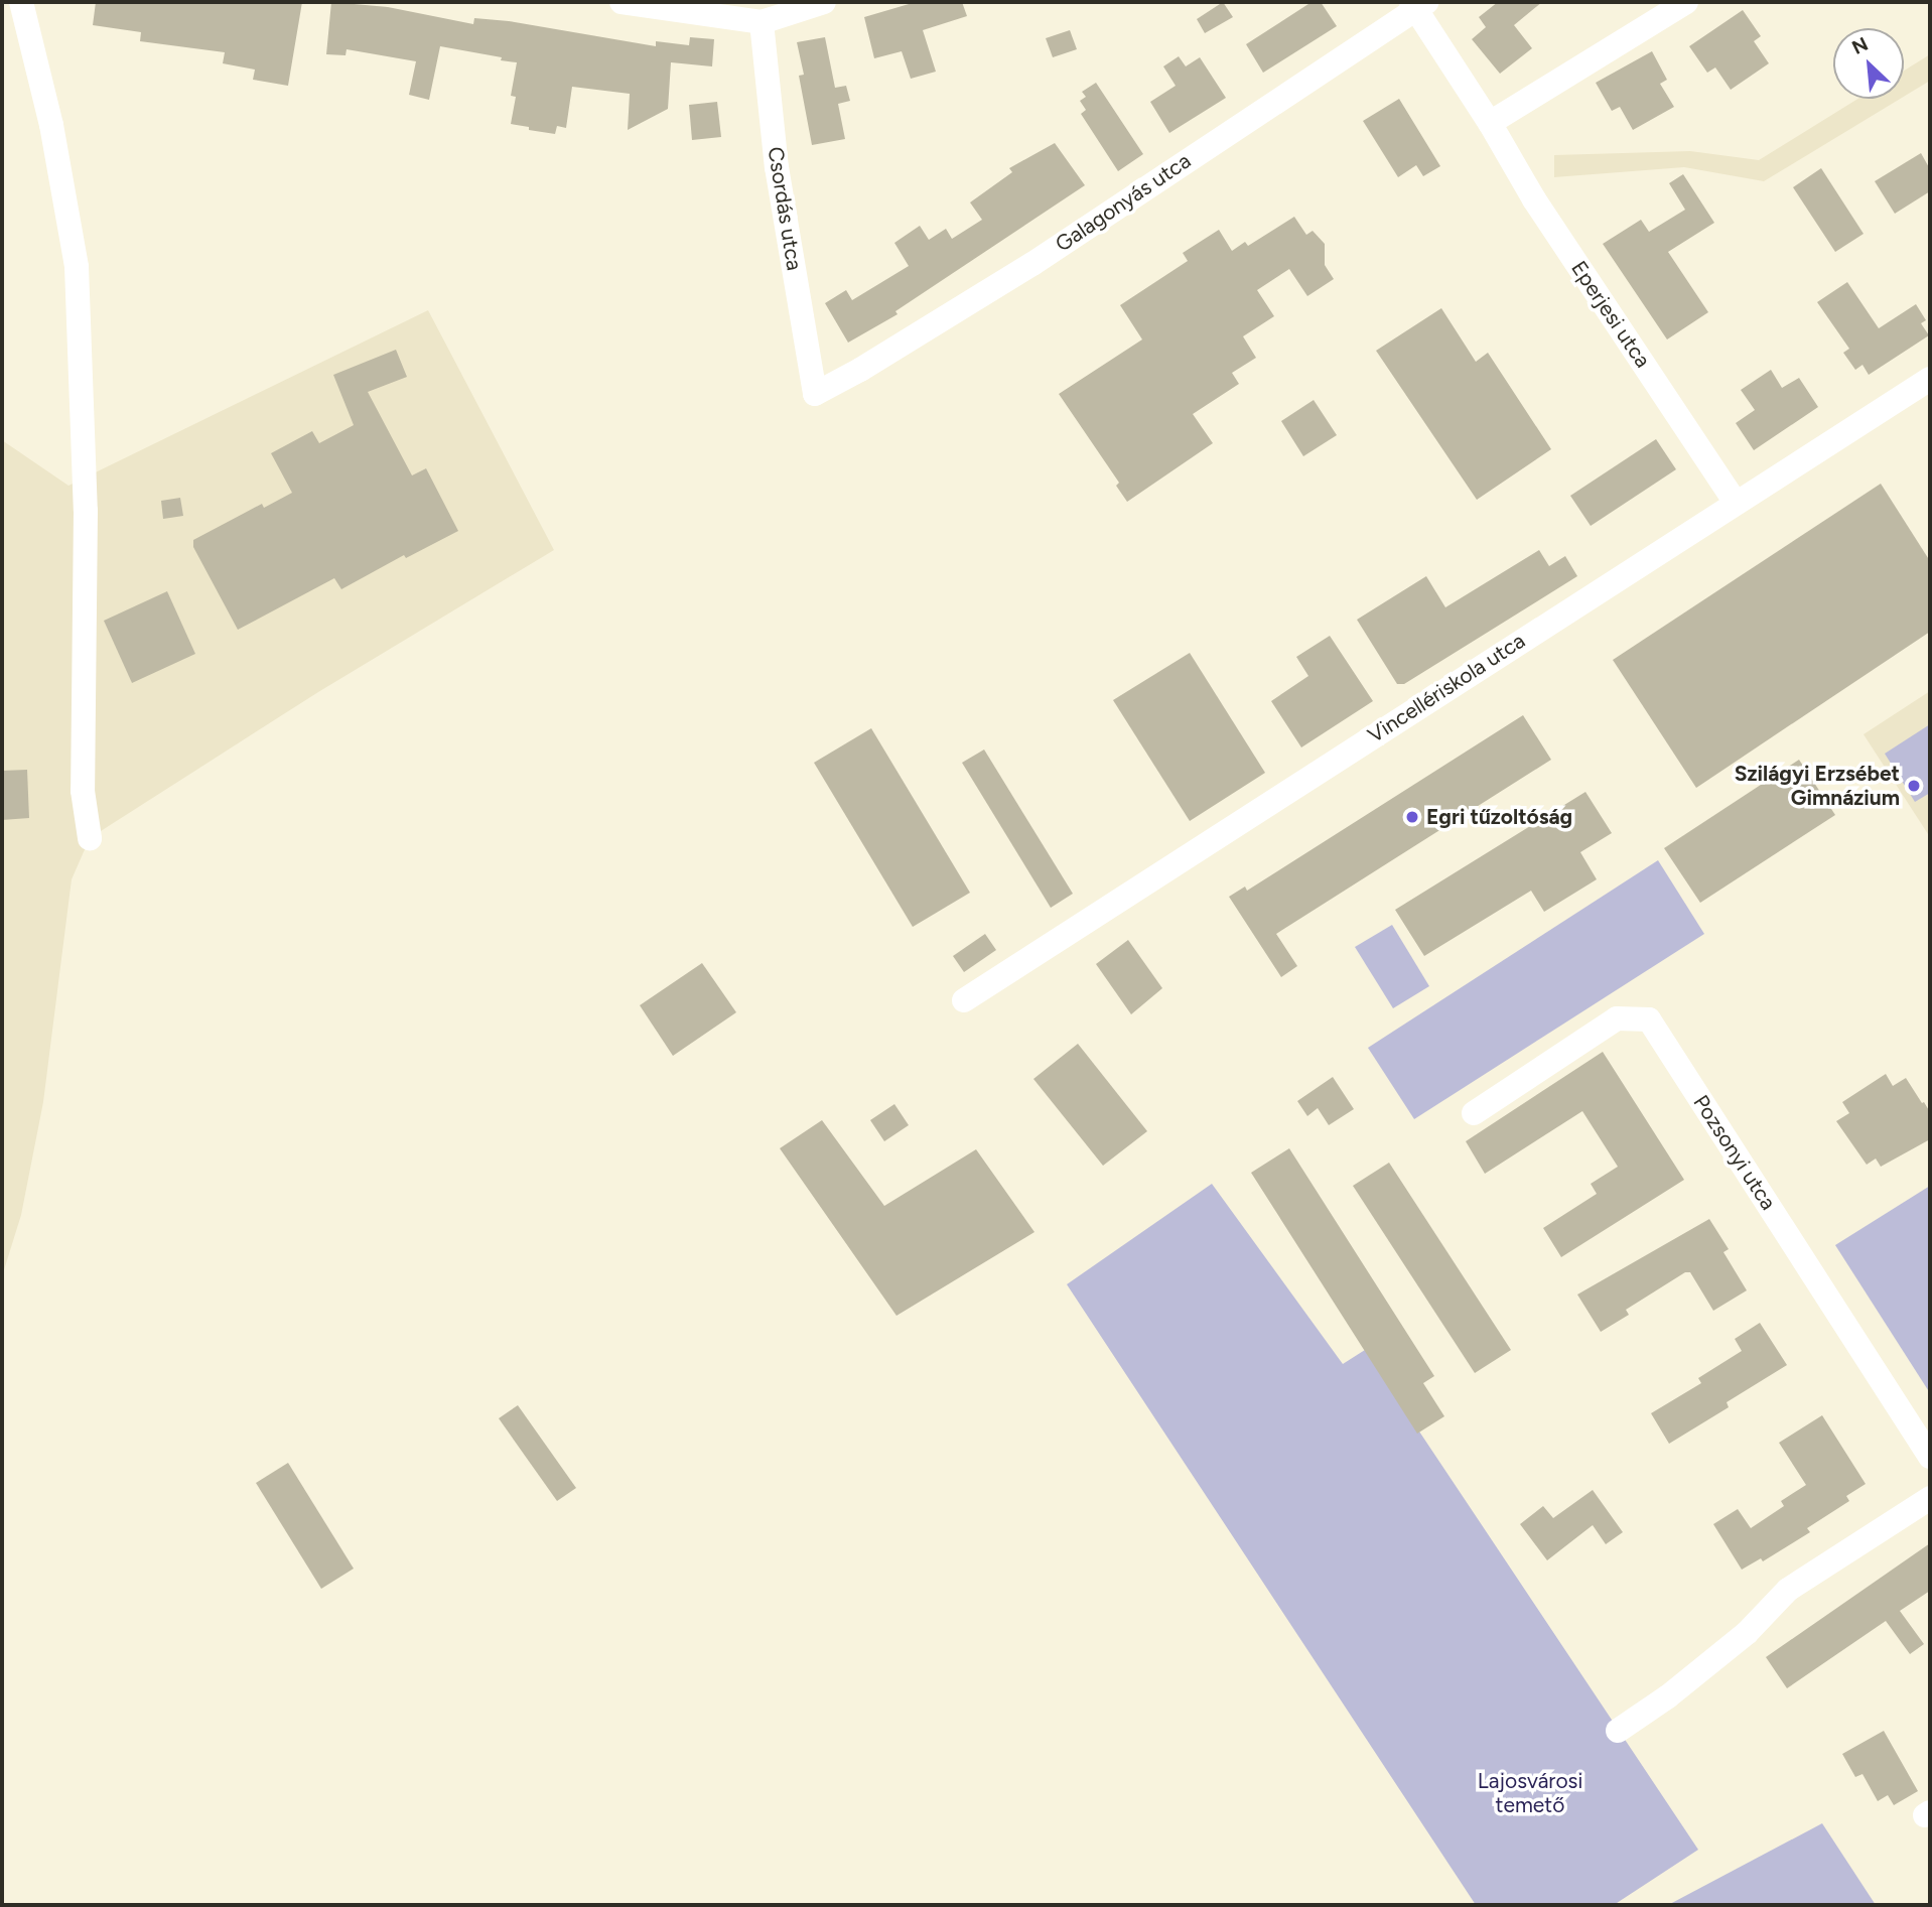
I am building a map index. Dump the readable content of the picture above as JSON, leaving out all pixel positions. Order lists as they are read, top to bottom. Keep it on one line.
{"streets":{"street":["Galagonyás utca","Csordás utca","Eperjesi utca","Vincellériskola utca","Pozsonyi utca"]},"crossings":[["Galagonyás utca","Csordás utca"],["Galagonyás utca","Eperjesi utca"],["Eperjesi utca","Vincellériskola utca"]],"parks":["Lajosvárosi temető"],"places":["Szilágyi Erzsébet Gimnázium","Egri tűzoltóság"],"north":"top left"}
